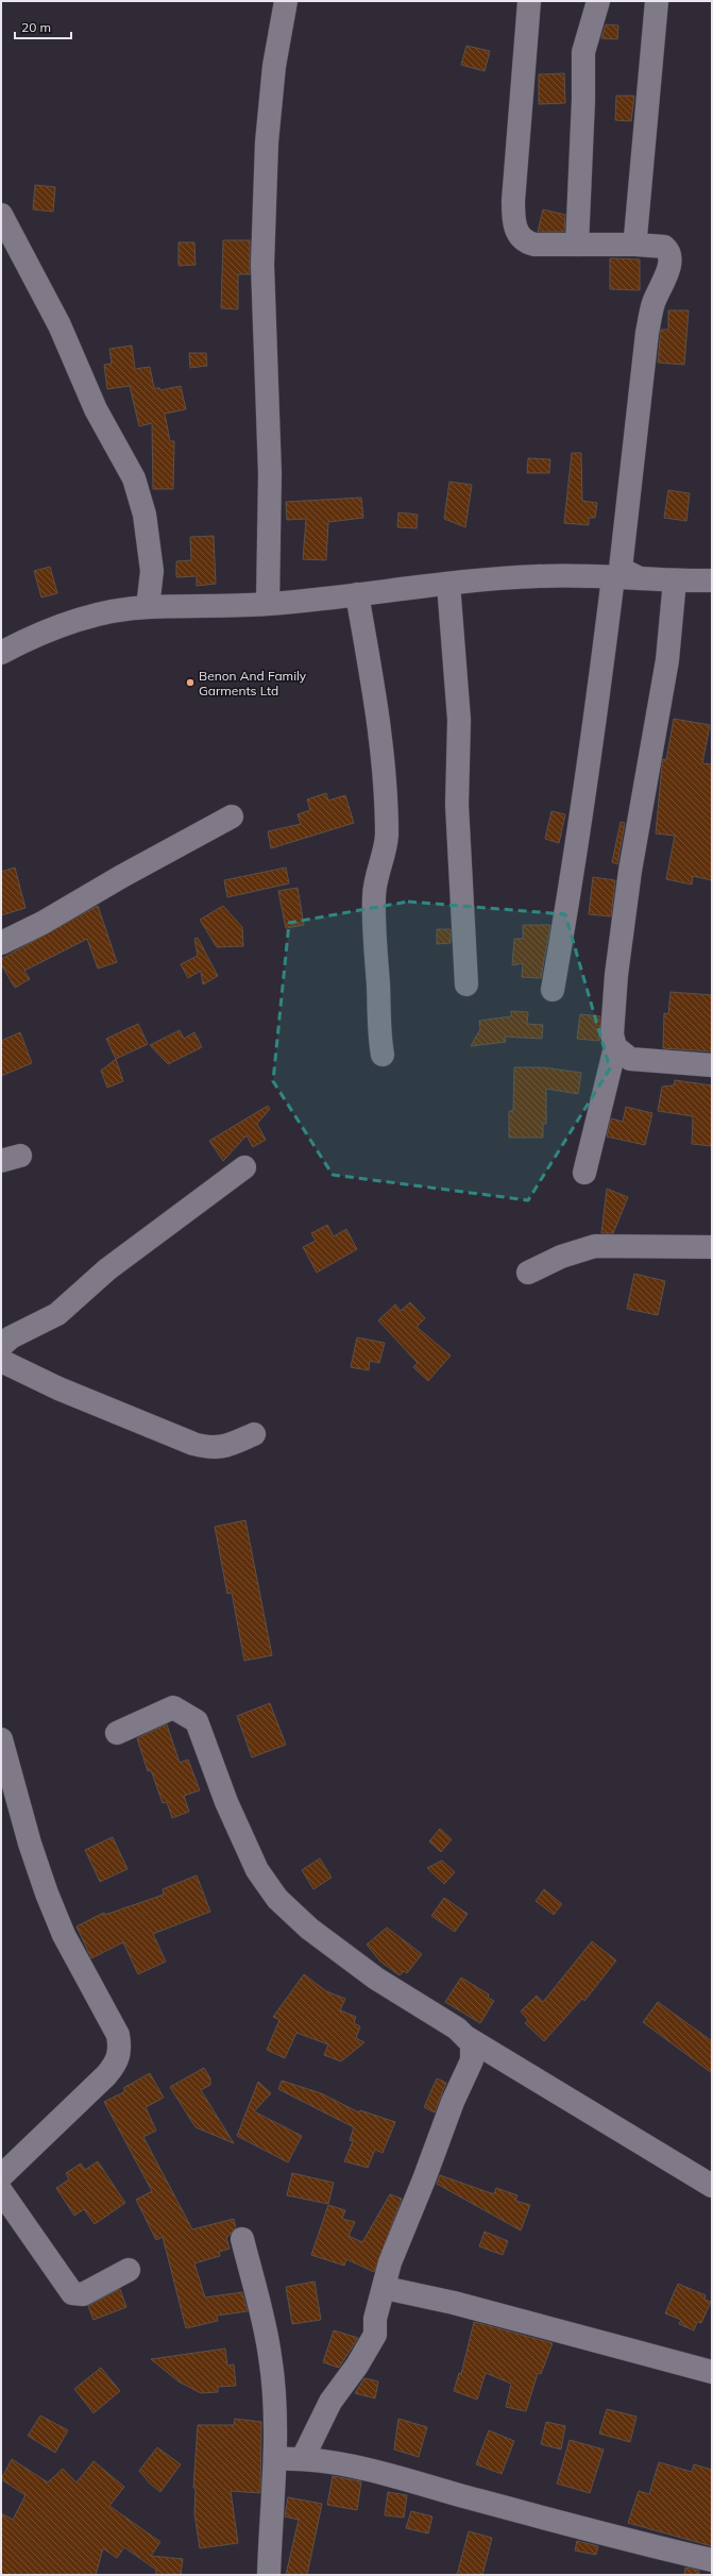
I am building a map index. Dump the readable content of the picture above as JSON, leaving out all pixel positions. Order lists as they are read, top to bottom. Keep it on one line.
{"places":["Benon And Family Garments Ltd"],"scale_bar":"20 m"}
